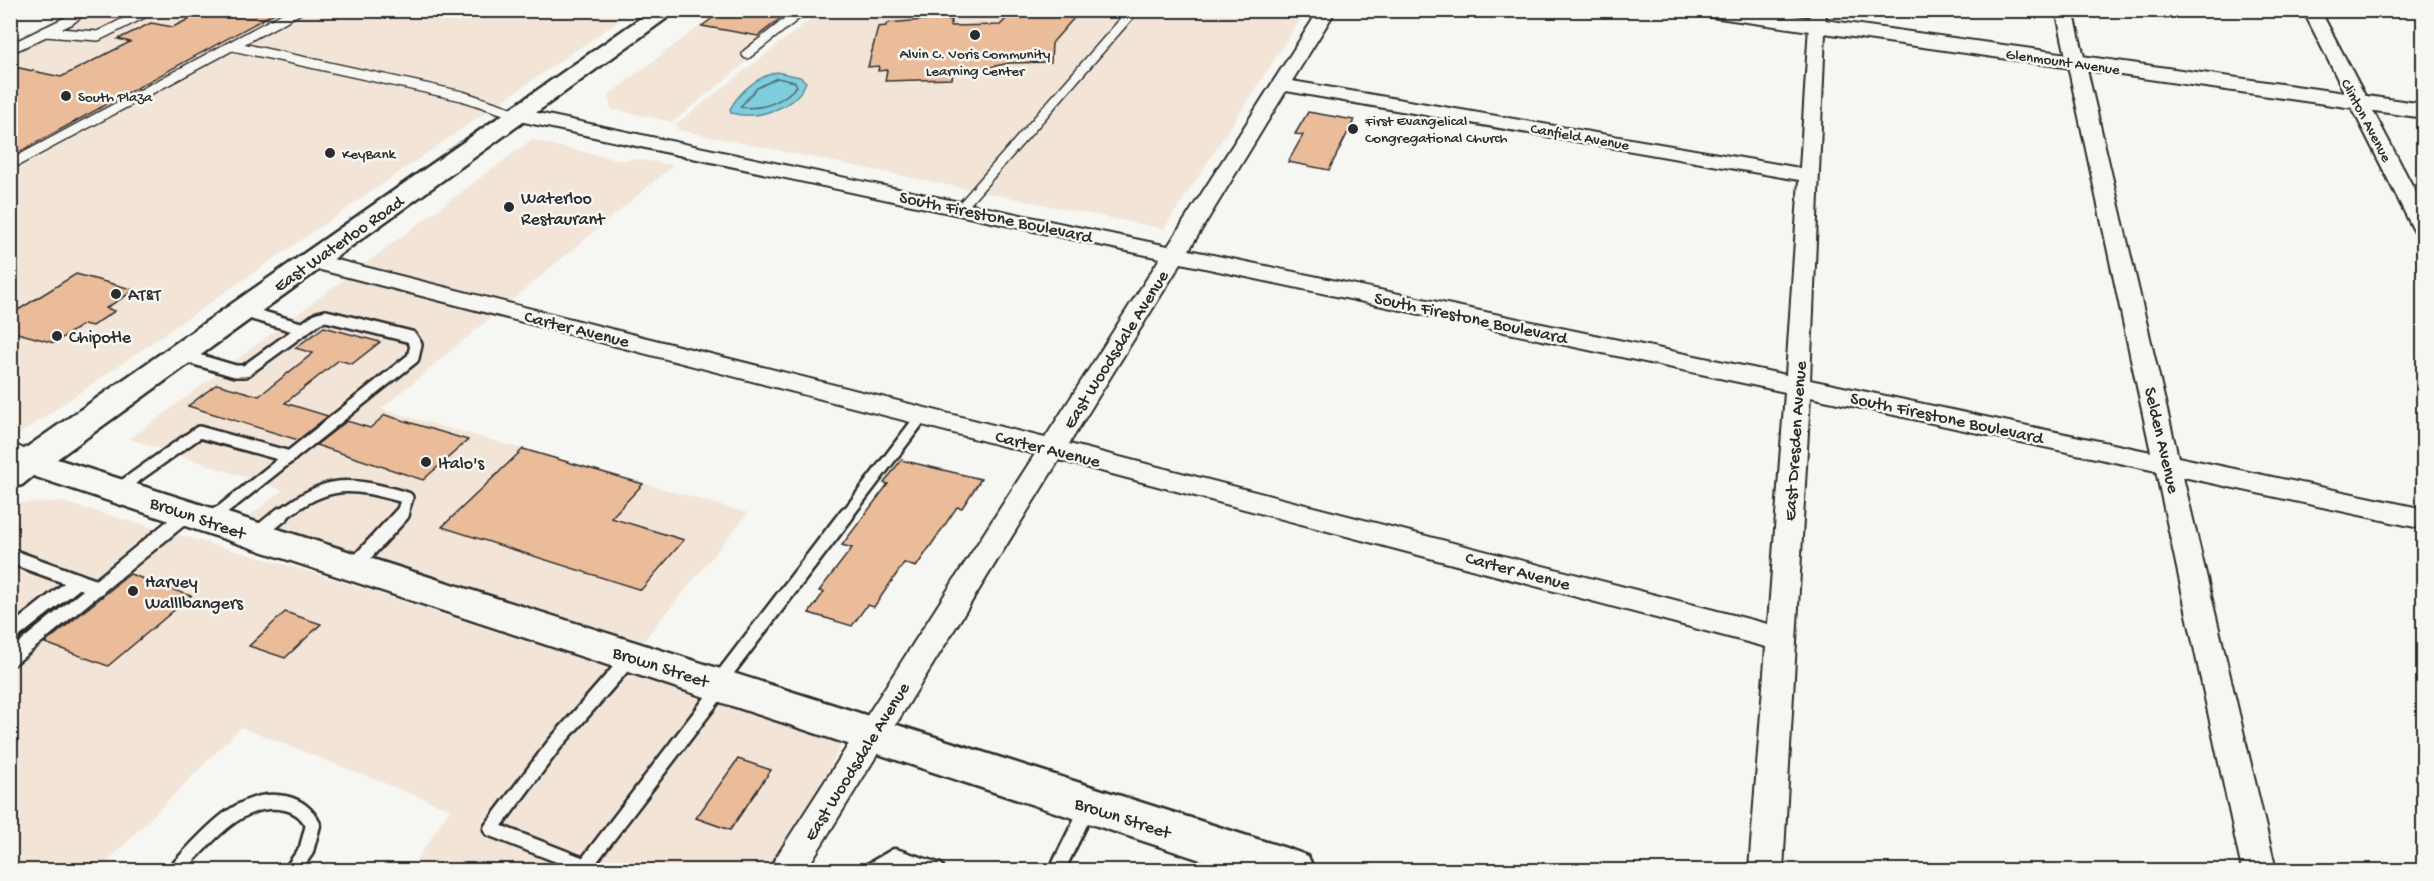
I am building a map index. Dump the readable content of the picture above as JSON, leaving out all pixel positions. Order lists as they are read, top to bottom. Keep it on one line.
{"streets":{"main road":["East Waterloo Road","Brown Street"],"street":["Glenmount Avenue","Clinton Avenue","Canfield Avenue","South Firestone Boulevard","Carter Avenue","East Woodsdale Avenue","Selden Avenue","East Dresden Avenue"]},"crossings":[["Glenmount Avenue","Clinton Avenue"],["Glenmount Avenue","Selden Avenue"],["Glenmount Avenue","East Dresden Avenue"],["Canfield Avenue","East Woodsdale Avenue"],["Canfield Avenue","East Dresden Avenue"],["South Firestone Boulevard","East Waterloo Road"],["South Firestone Boulevard","East Woodsdale Avenue"],["South Firestone Boulevard","Selden Avenue"],["South Firestone Boulevard","East Dresden Avenue"],["East Waterloo Road","Carter Avenue"],["East Waterloo Road","Brown Street"],["Carter Avenue","East Woodsdale Avenue"],["Carter Avenue","East Dresden Avenue"],["East Woodsdale Avenue","Brown Street"]],"places":["Alvin C. Voris Community Learning Center","South Plaza","First Evangelical Congregational Church","KeyBank","Waterloo Restaurant","AT&T","Chipotle","Italo's","Harvey Walllbangers"]}
